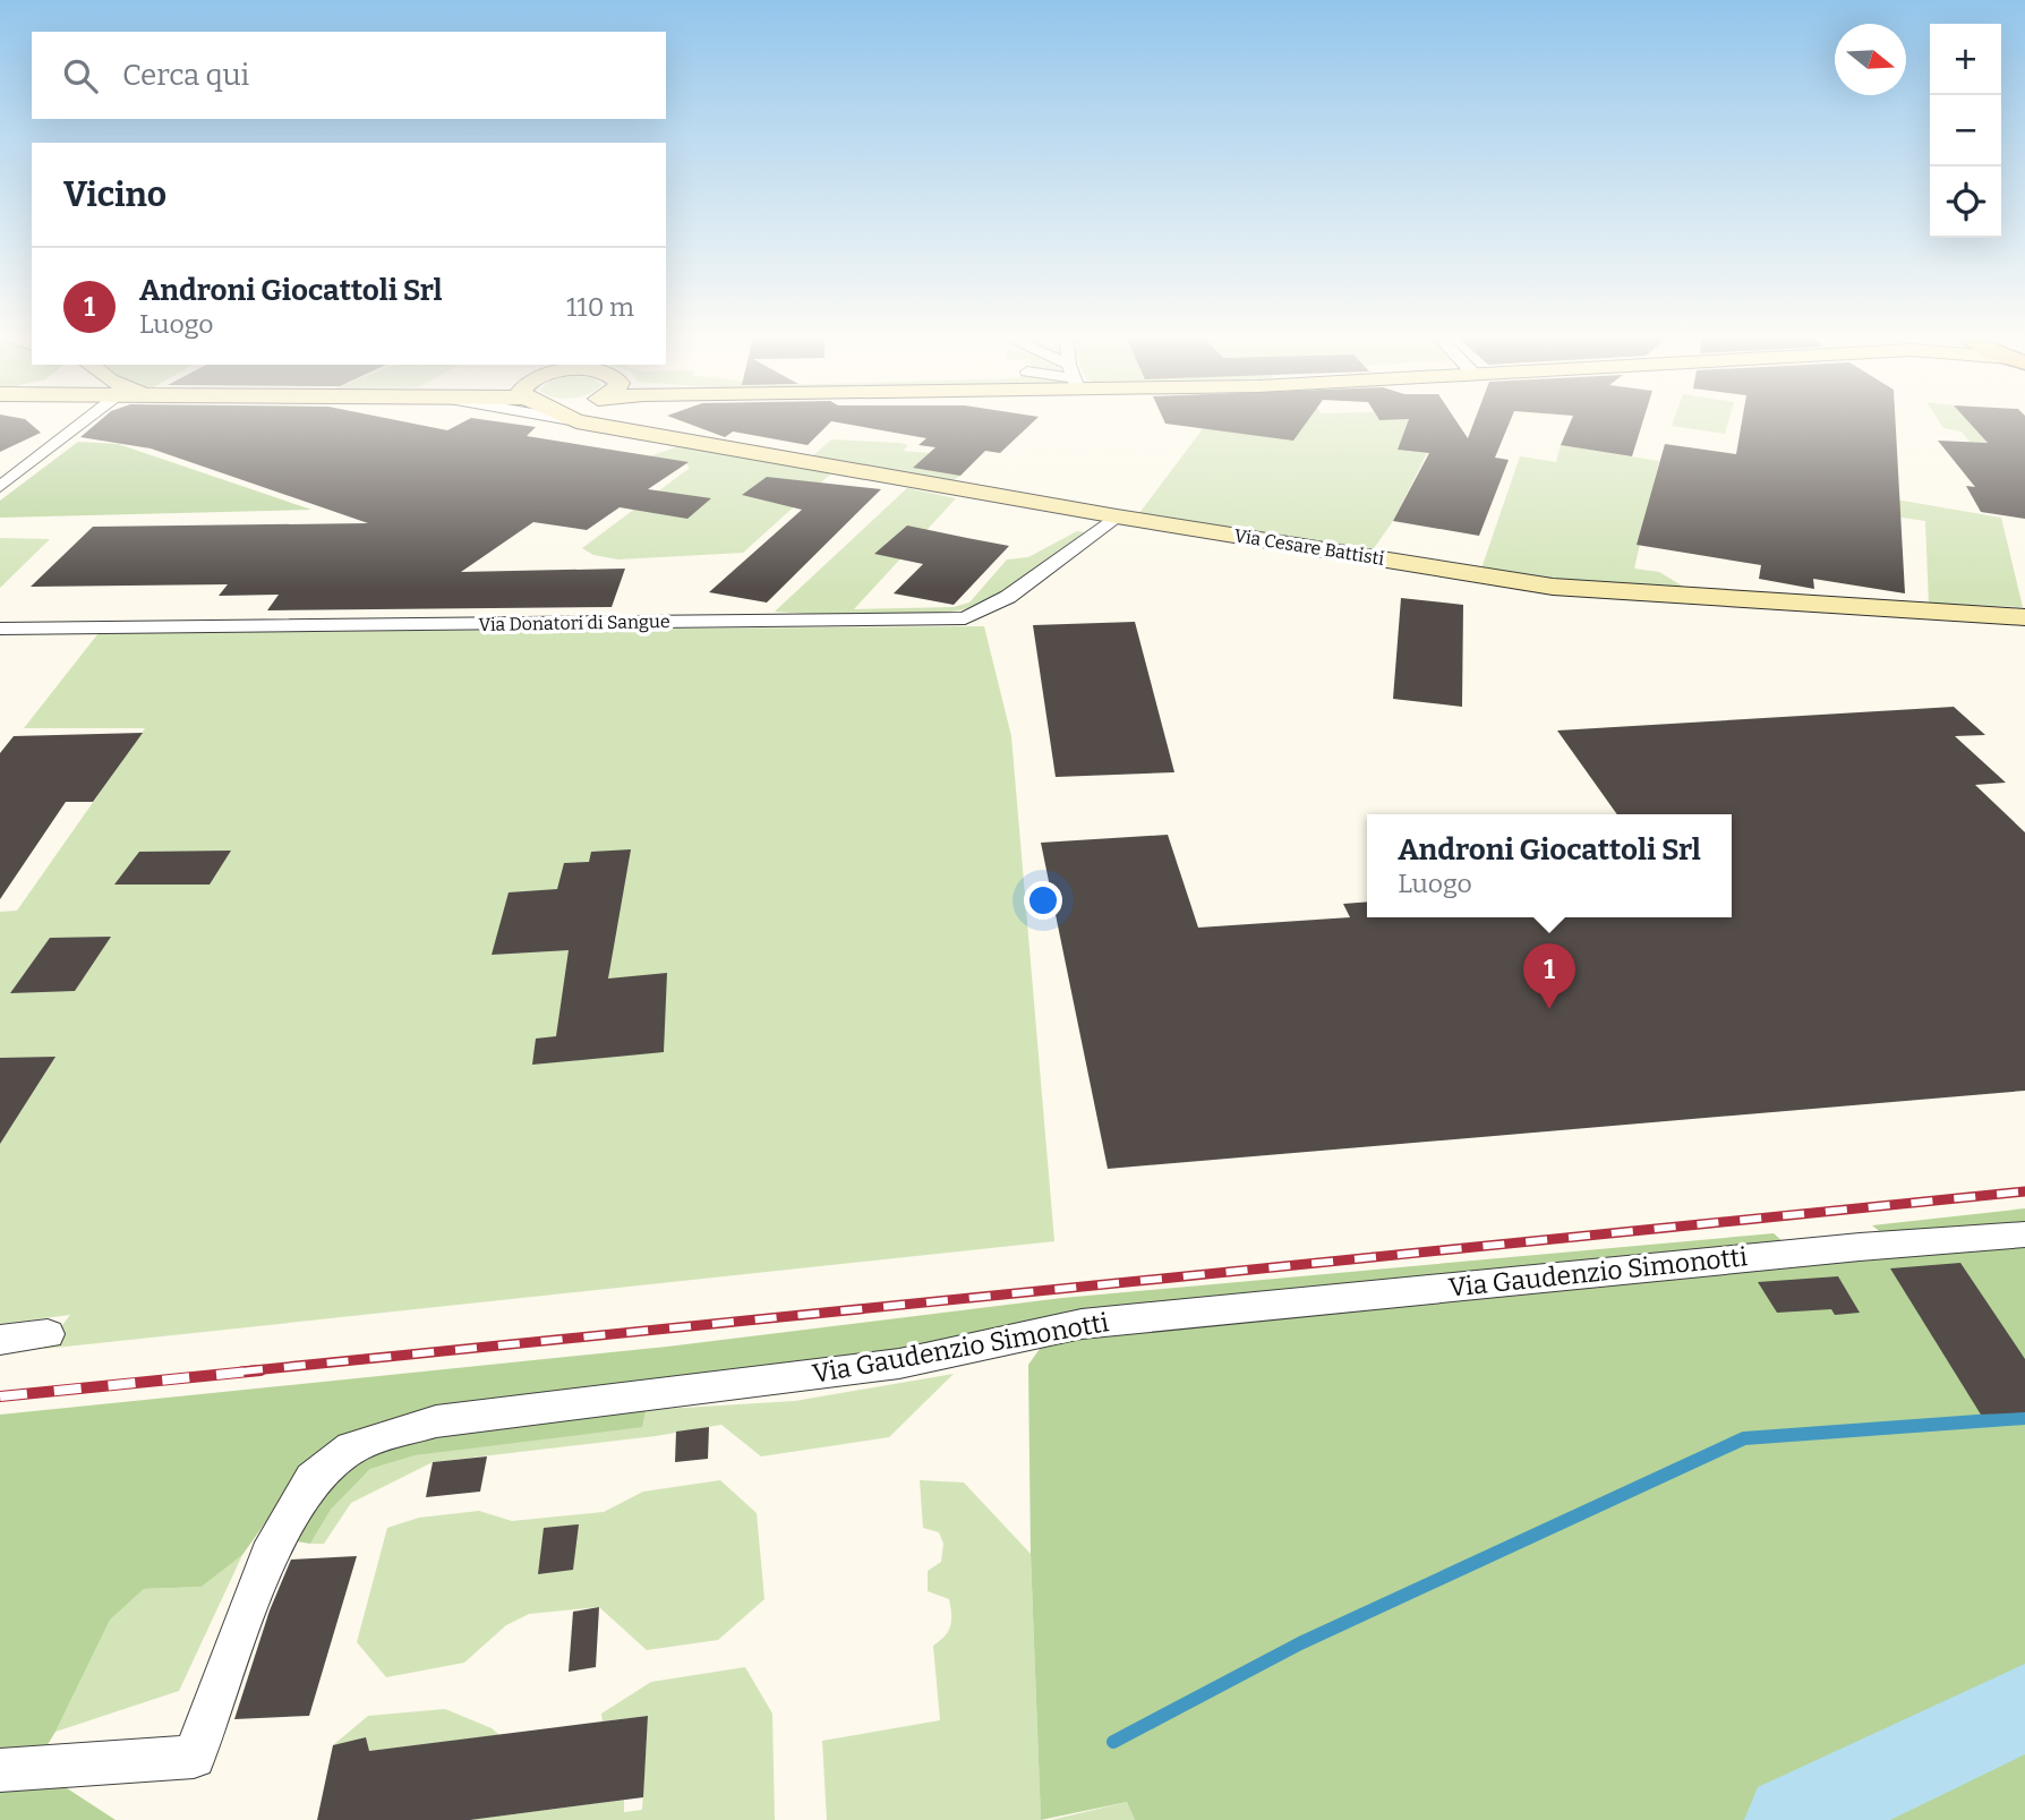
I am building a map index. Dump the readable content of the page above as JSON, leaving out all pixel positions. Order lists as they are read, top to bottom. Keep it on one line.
{"streets":{"main road":["Via Cesare Battisti"],"street":["Via Donatori di Sangue","Via Gaudenzio Simonotti"]},"crossings":[["Via Cesare Battisti","Via Donatori di Sangue"]],"north":"right","page":{"map_buttons":["+","−"],"search":"Cerca qui","heading":"Vicino","list":[{"mark":"1","name":"Androni Giocattoli Srl","note":"Luogo","value":"110 m"}],"popup":["Androni Giocattoli Srl","Luogo"],"pins":"1"}}
